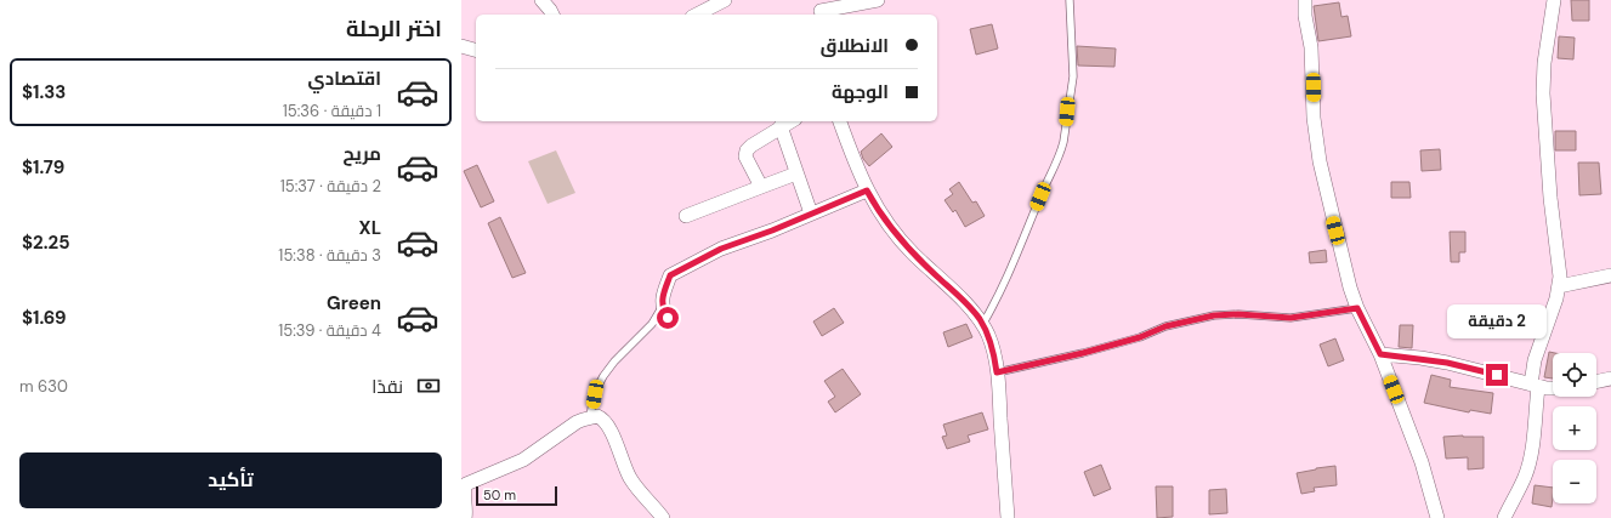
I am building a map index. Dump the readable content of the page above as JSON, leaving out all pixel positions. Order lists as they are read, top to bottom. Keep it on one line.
{"scale_bar":"50 m","page":{"heading":"اختر الرحلة","banner":["الانطلاق","الوجهة"],"list":[{"name":"اقتصادي","note":"1 دقيقة · 15:36","value":"$1.33"},{"name":"مريح","note":"2 دقيقة · 15:37","value":"$1.79"},{"name":"XL","note":"3 دقيقة · 15:38","value":"$2.25"},{"name":"Green","note":"4 دقيقة · 15:39","value":"$1.69"}],"bubble":"2 دقيقة","map_buttons":["+","−"],"pay":["نقدًا","630 m"],"buttons":"تأكيد","scale":"50 m"}}
